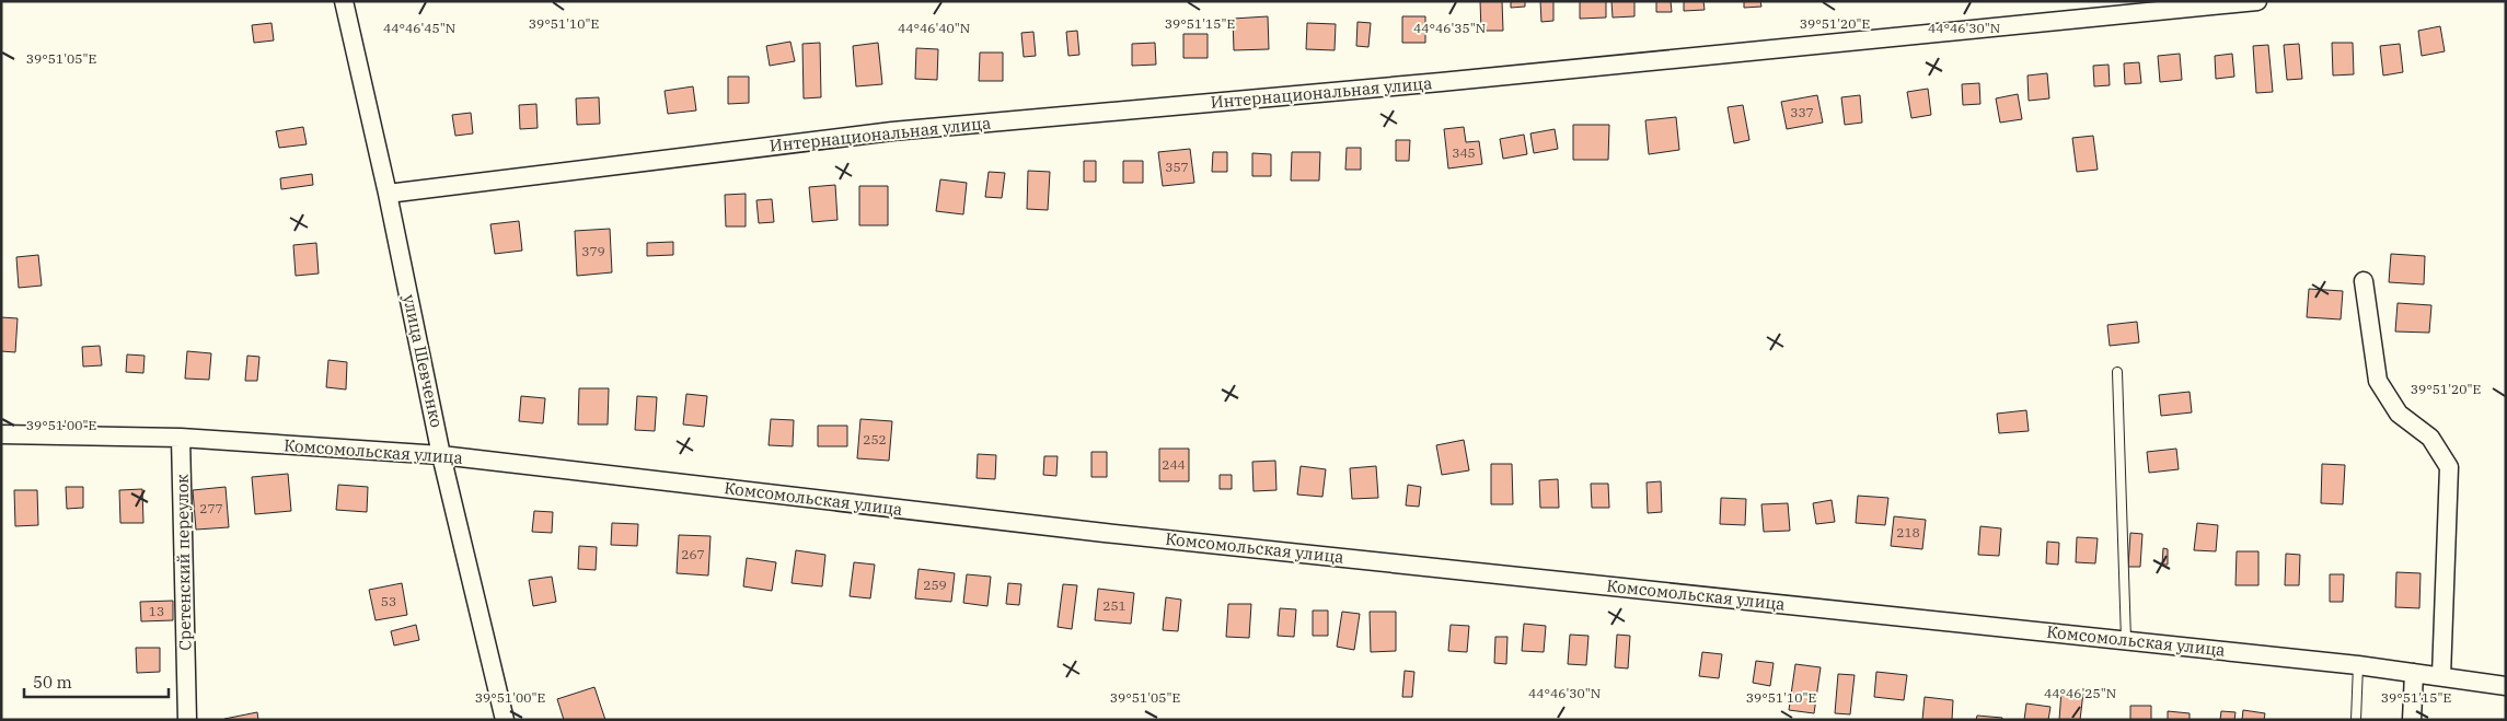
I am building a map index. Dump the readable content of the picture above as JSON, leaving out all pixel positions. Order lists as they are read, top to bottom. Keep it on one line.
{"streets":{"street":["Интернациональная улица","улица Шевченко","Комсомольская улица","Сретенский переулок"]},"crossings":[["Интернациональная улица","улица Шевченко"],["улица Шевченко","Комсомольская улица"],["Комсомольская улица","Сретенский переулок"]],"house_numbers":["337","345","357","379","252","244","277","218","267","259","53","251","13"],"scale_bar":"50 m","coordinates":["39°51'10\"E","39°51'15\"E","39°51'20\"E","44°46'40\"N","44°46'30\"N","44°46'45\"N","44°46'35\"N","39°51'05\"E","39°51'00\"E","44°46'25\"N"]}
